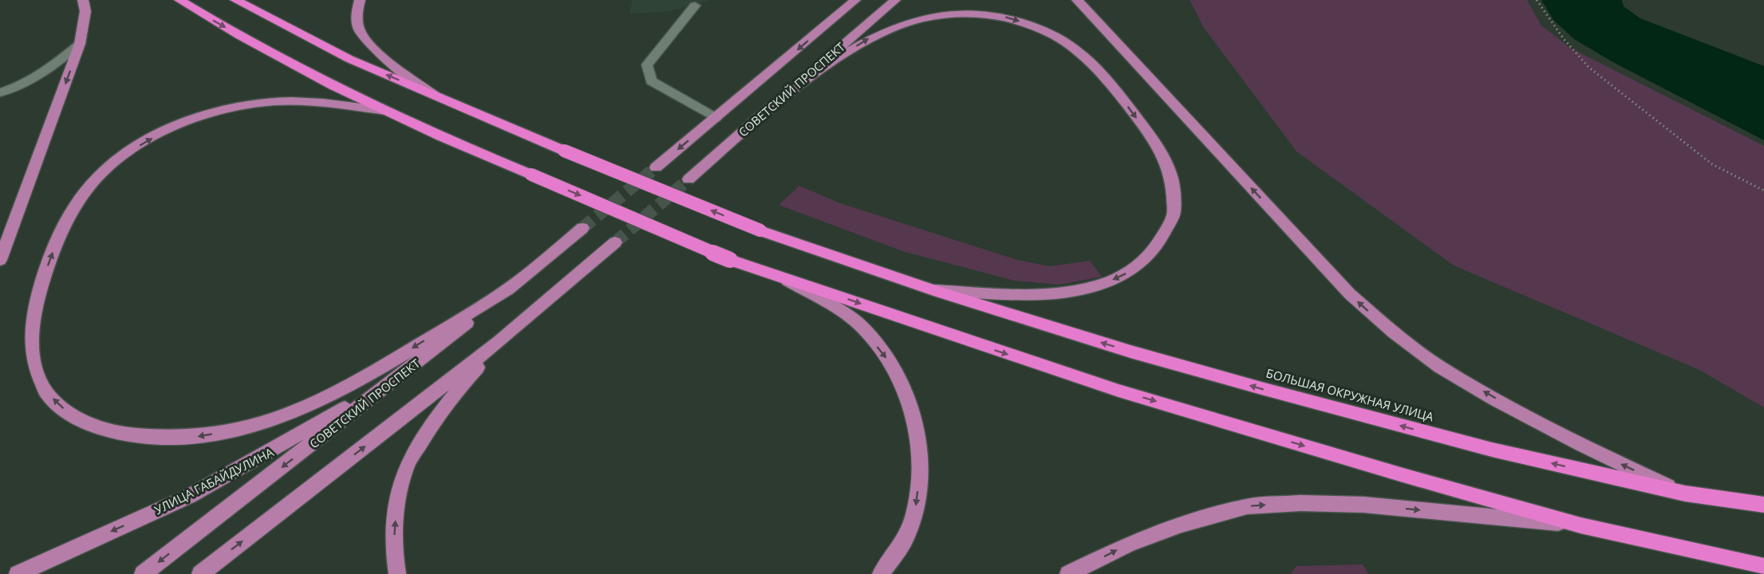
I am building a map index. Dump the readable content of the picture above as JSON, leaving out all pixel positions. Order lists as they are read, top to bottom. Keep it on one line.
{"streets":{"highway":["БОЛЬШАЯ ОКРУЖНАЯ УЛИЦА"],"main road":["СОВЕТСКИЙ ПРОСПЕКТ","УЛИЦА ГАБАЙДУЛИНА"]},"crossings":[["СОВЕТСКИЙ ПРОСПЕКТ","УЛИЦА ГАБАЙДУЛИНА"]]}
